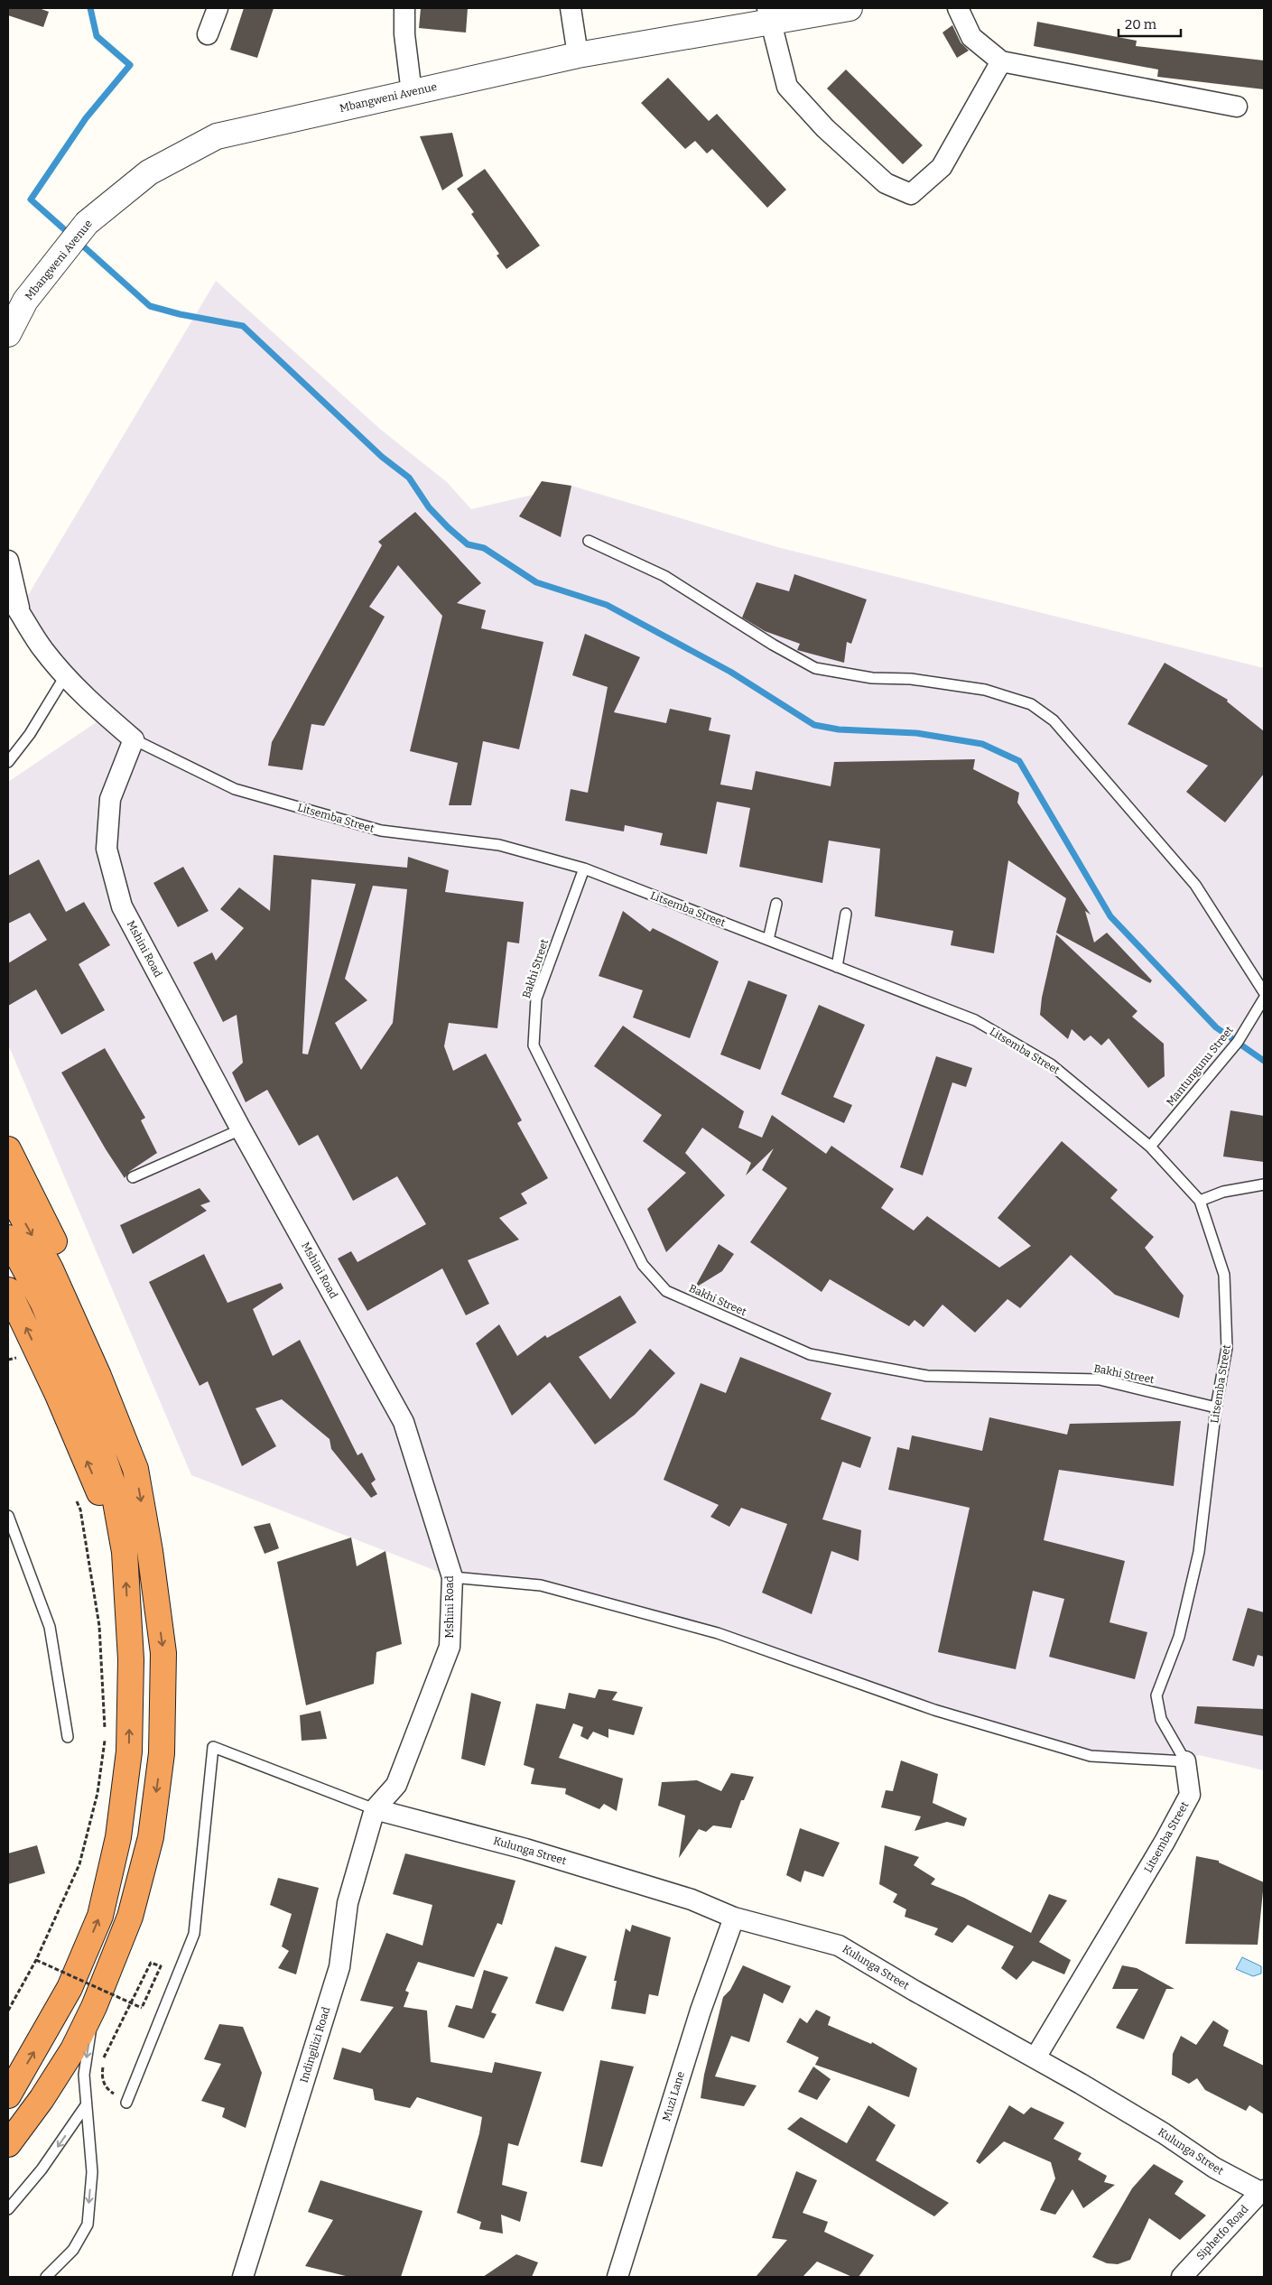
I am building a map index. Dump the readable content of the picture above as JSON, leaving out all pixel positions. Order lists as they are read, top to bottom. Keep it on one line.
{"streets":{"street":["Mbangweni Avenue","Litsemba Street","Mshini Road","Kulunga Street","Indingilizi Road","Muzi Lane","Siphetfo Road"],"lane":["Bakhi Street","Mantungunu Street"]},"crossings":[["Litsemba Street","Mshini Road"],["Litsemba Street","Bakhi Street"],["Litsemba Street","Mantungunu Street"],["Litsemba Street","Kulunga Street"],["Mshini Road","Kulunga Street"],["Mshini Road","Indingilizi Road"],["Kulunga Street","Indingilizi Road"],["Kulunga Street","Muzi Lane"],["Kulunga Street","Siphetfo Road"]],"scale_bar":"20 m"}
